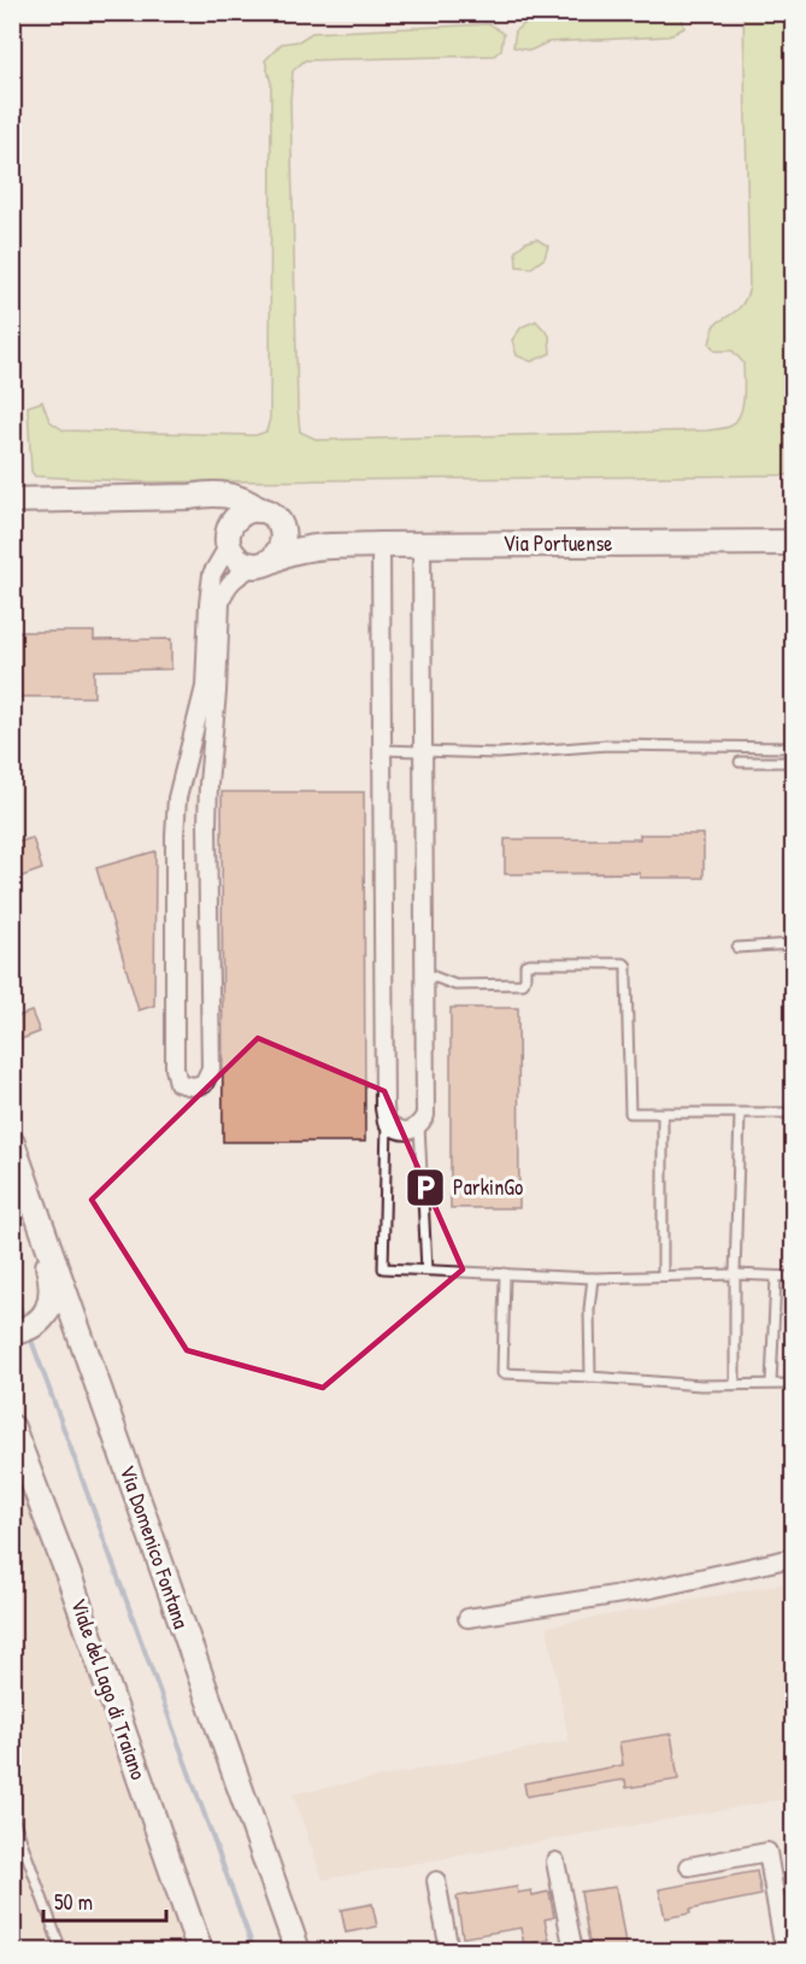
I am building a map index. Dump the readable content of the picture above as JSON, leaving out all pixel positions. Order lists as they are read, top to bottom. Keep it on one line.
{"streets":{"street":["Via Portuense","Via Domenico Fontana","Viale del Lago di Traiano"]},"places":{"parking":["ParkinGo"]},"scale_bar":"50 m"}
